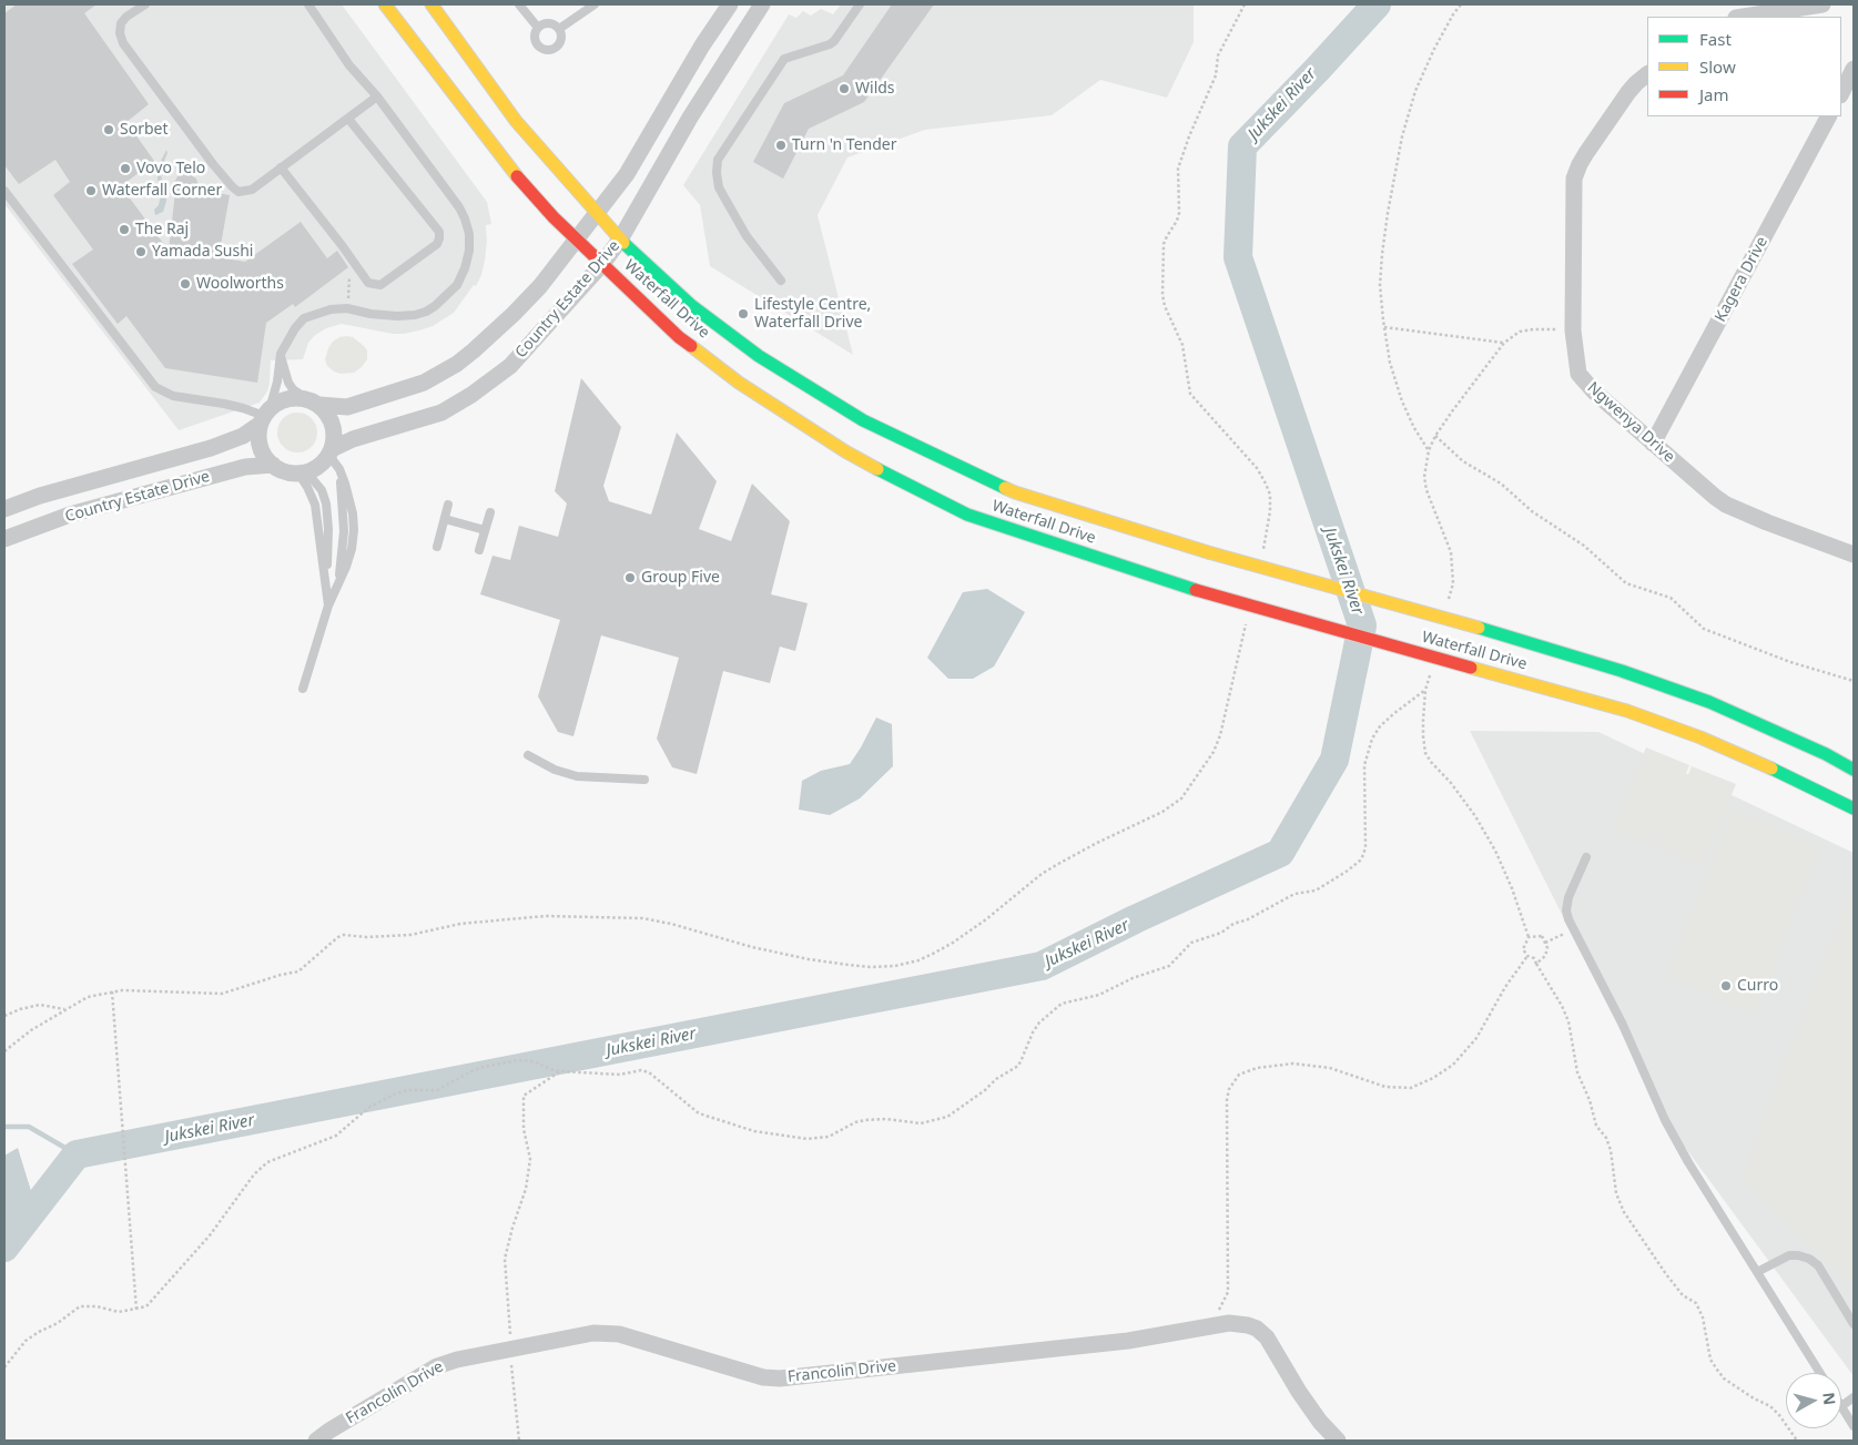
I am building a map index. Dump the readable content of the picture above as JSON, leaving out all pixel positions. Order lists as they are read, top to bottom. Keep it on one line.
{"streets":{"main road":["Waterfall Drive"],"street":["Kagera Drive","Country Estate Drive","Ngwenya Drive","Francolin Drive"]},"crossings":[["Kagera Drive","Ngwenya Drive"],["Country Estate Drive","Waterfall Drive"]],"water":["Jukskei River"],"places":["Wilds","Sorbet","Turn 'n Tender","Vovo Telo","Waterfall Corner","The Raj","Yamada Sushi","Woolworths","Lifestyle Centre, Waterfall Drive","Group Five","Curro"],"legend":["Fast","Slow","Jam"],"north":"right"}
